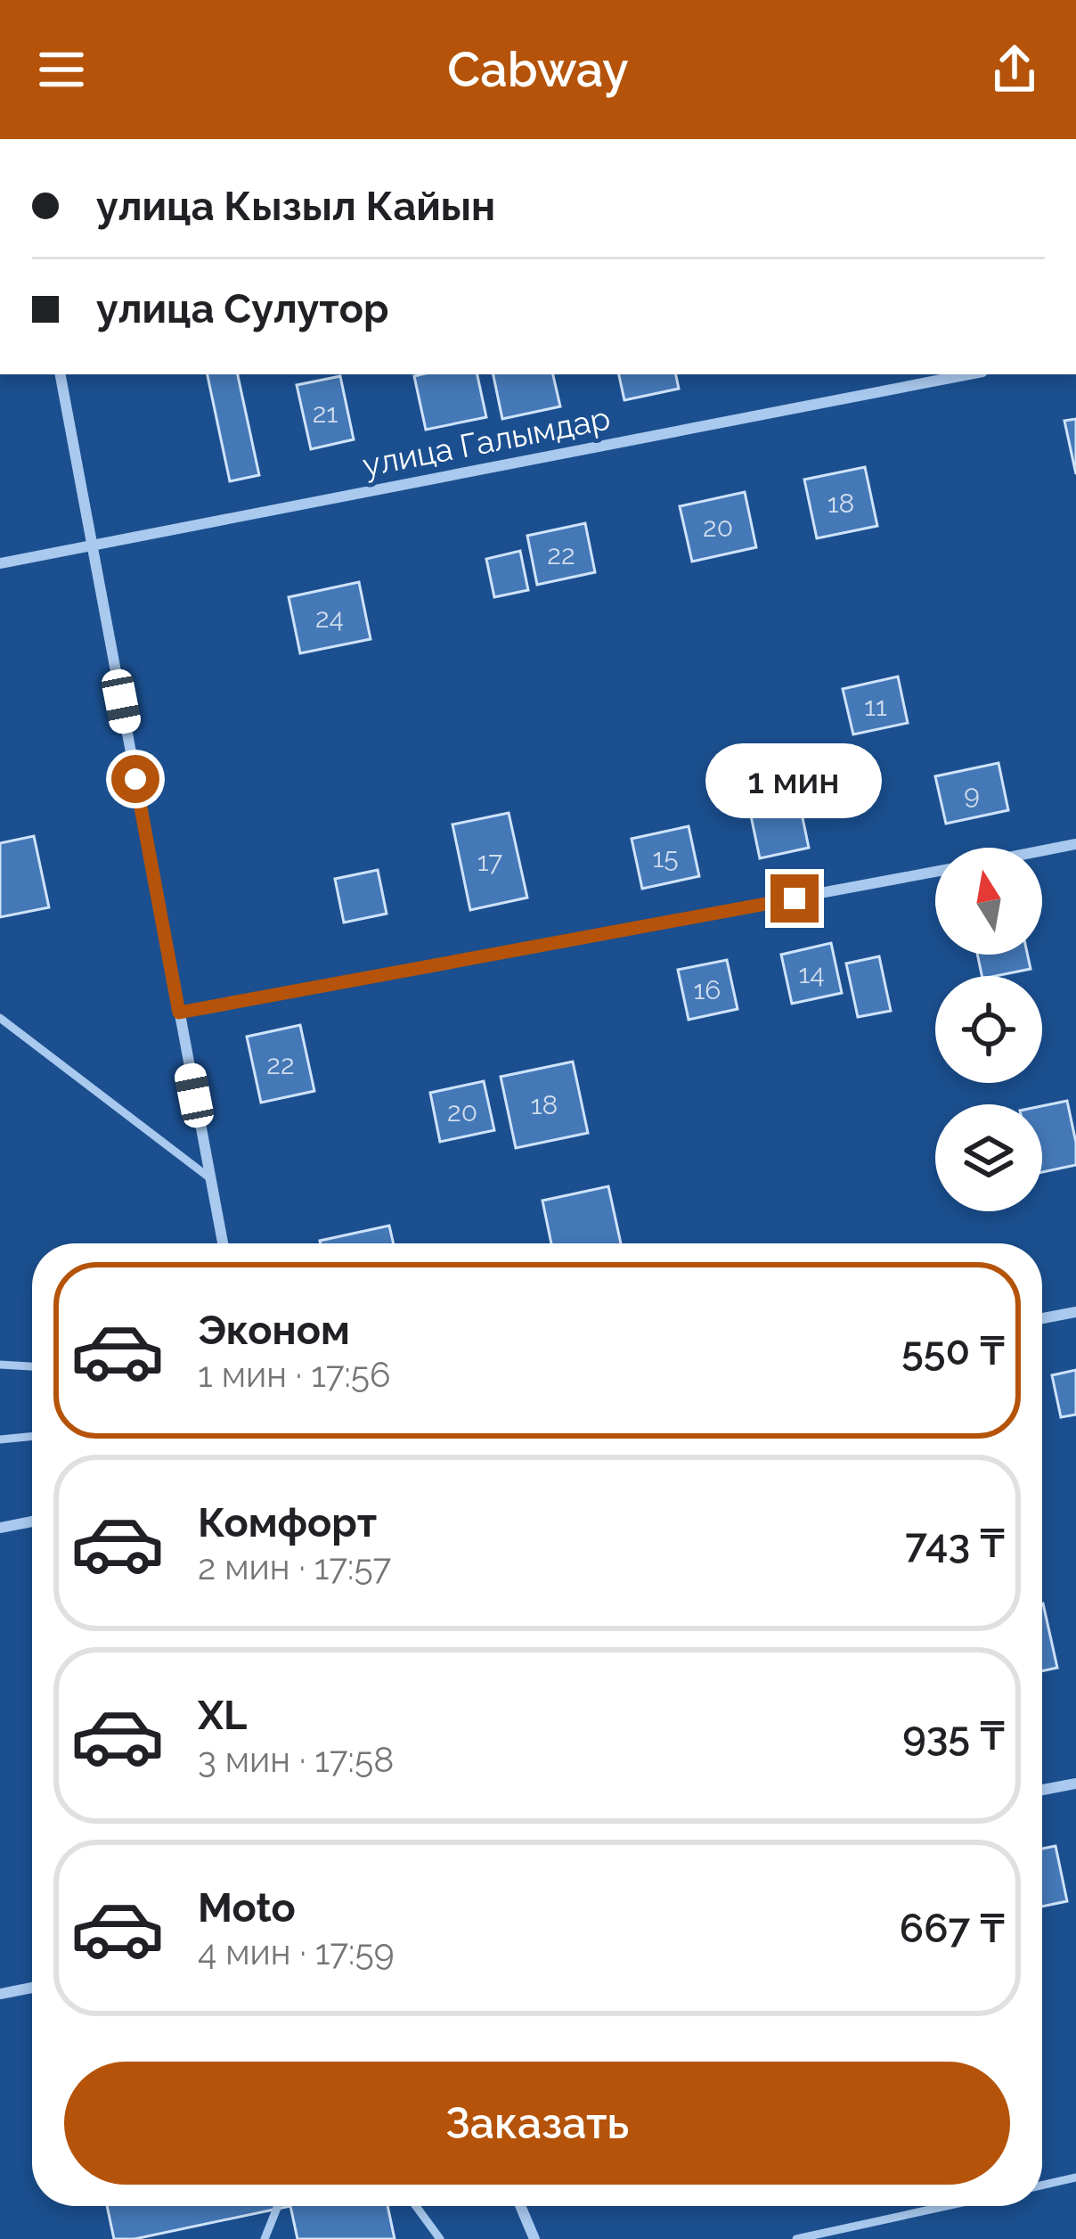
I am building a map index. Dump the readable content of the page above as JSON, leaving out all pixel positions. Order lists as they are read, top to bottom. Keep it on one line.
{"streets":{"street":["улица Галымдар"]},"house_numbers":["21","18","20","22","24","11","9","15","17","14","16","22","18","20"],"north":"top","page":{"header":"Cabway","banner":["улица Кызыл Кайын","улица Сулутор"],"bubble":"1 мин","list":[{"name":"Эконом","note":"1 мин · 17:56","value":"550 ₸"},{"name":"Комфорт","note":"2 мин · 17:57","value":"743 ₸"},{"name":"XL","note":"3 мин · 17:58","value":"935 ₸"},{"name":"Moto","note":"4 мин · 17:59","value":"667 ₸"}],"buttons":"Заказать"}}
